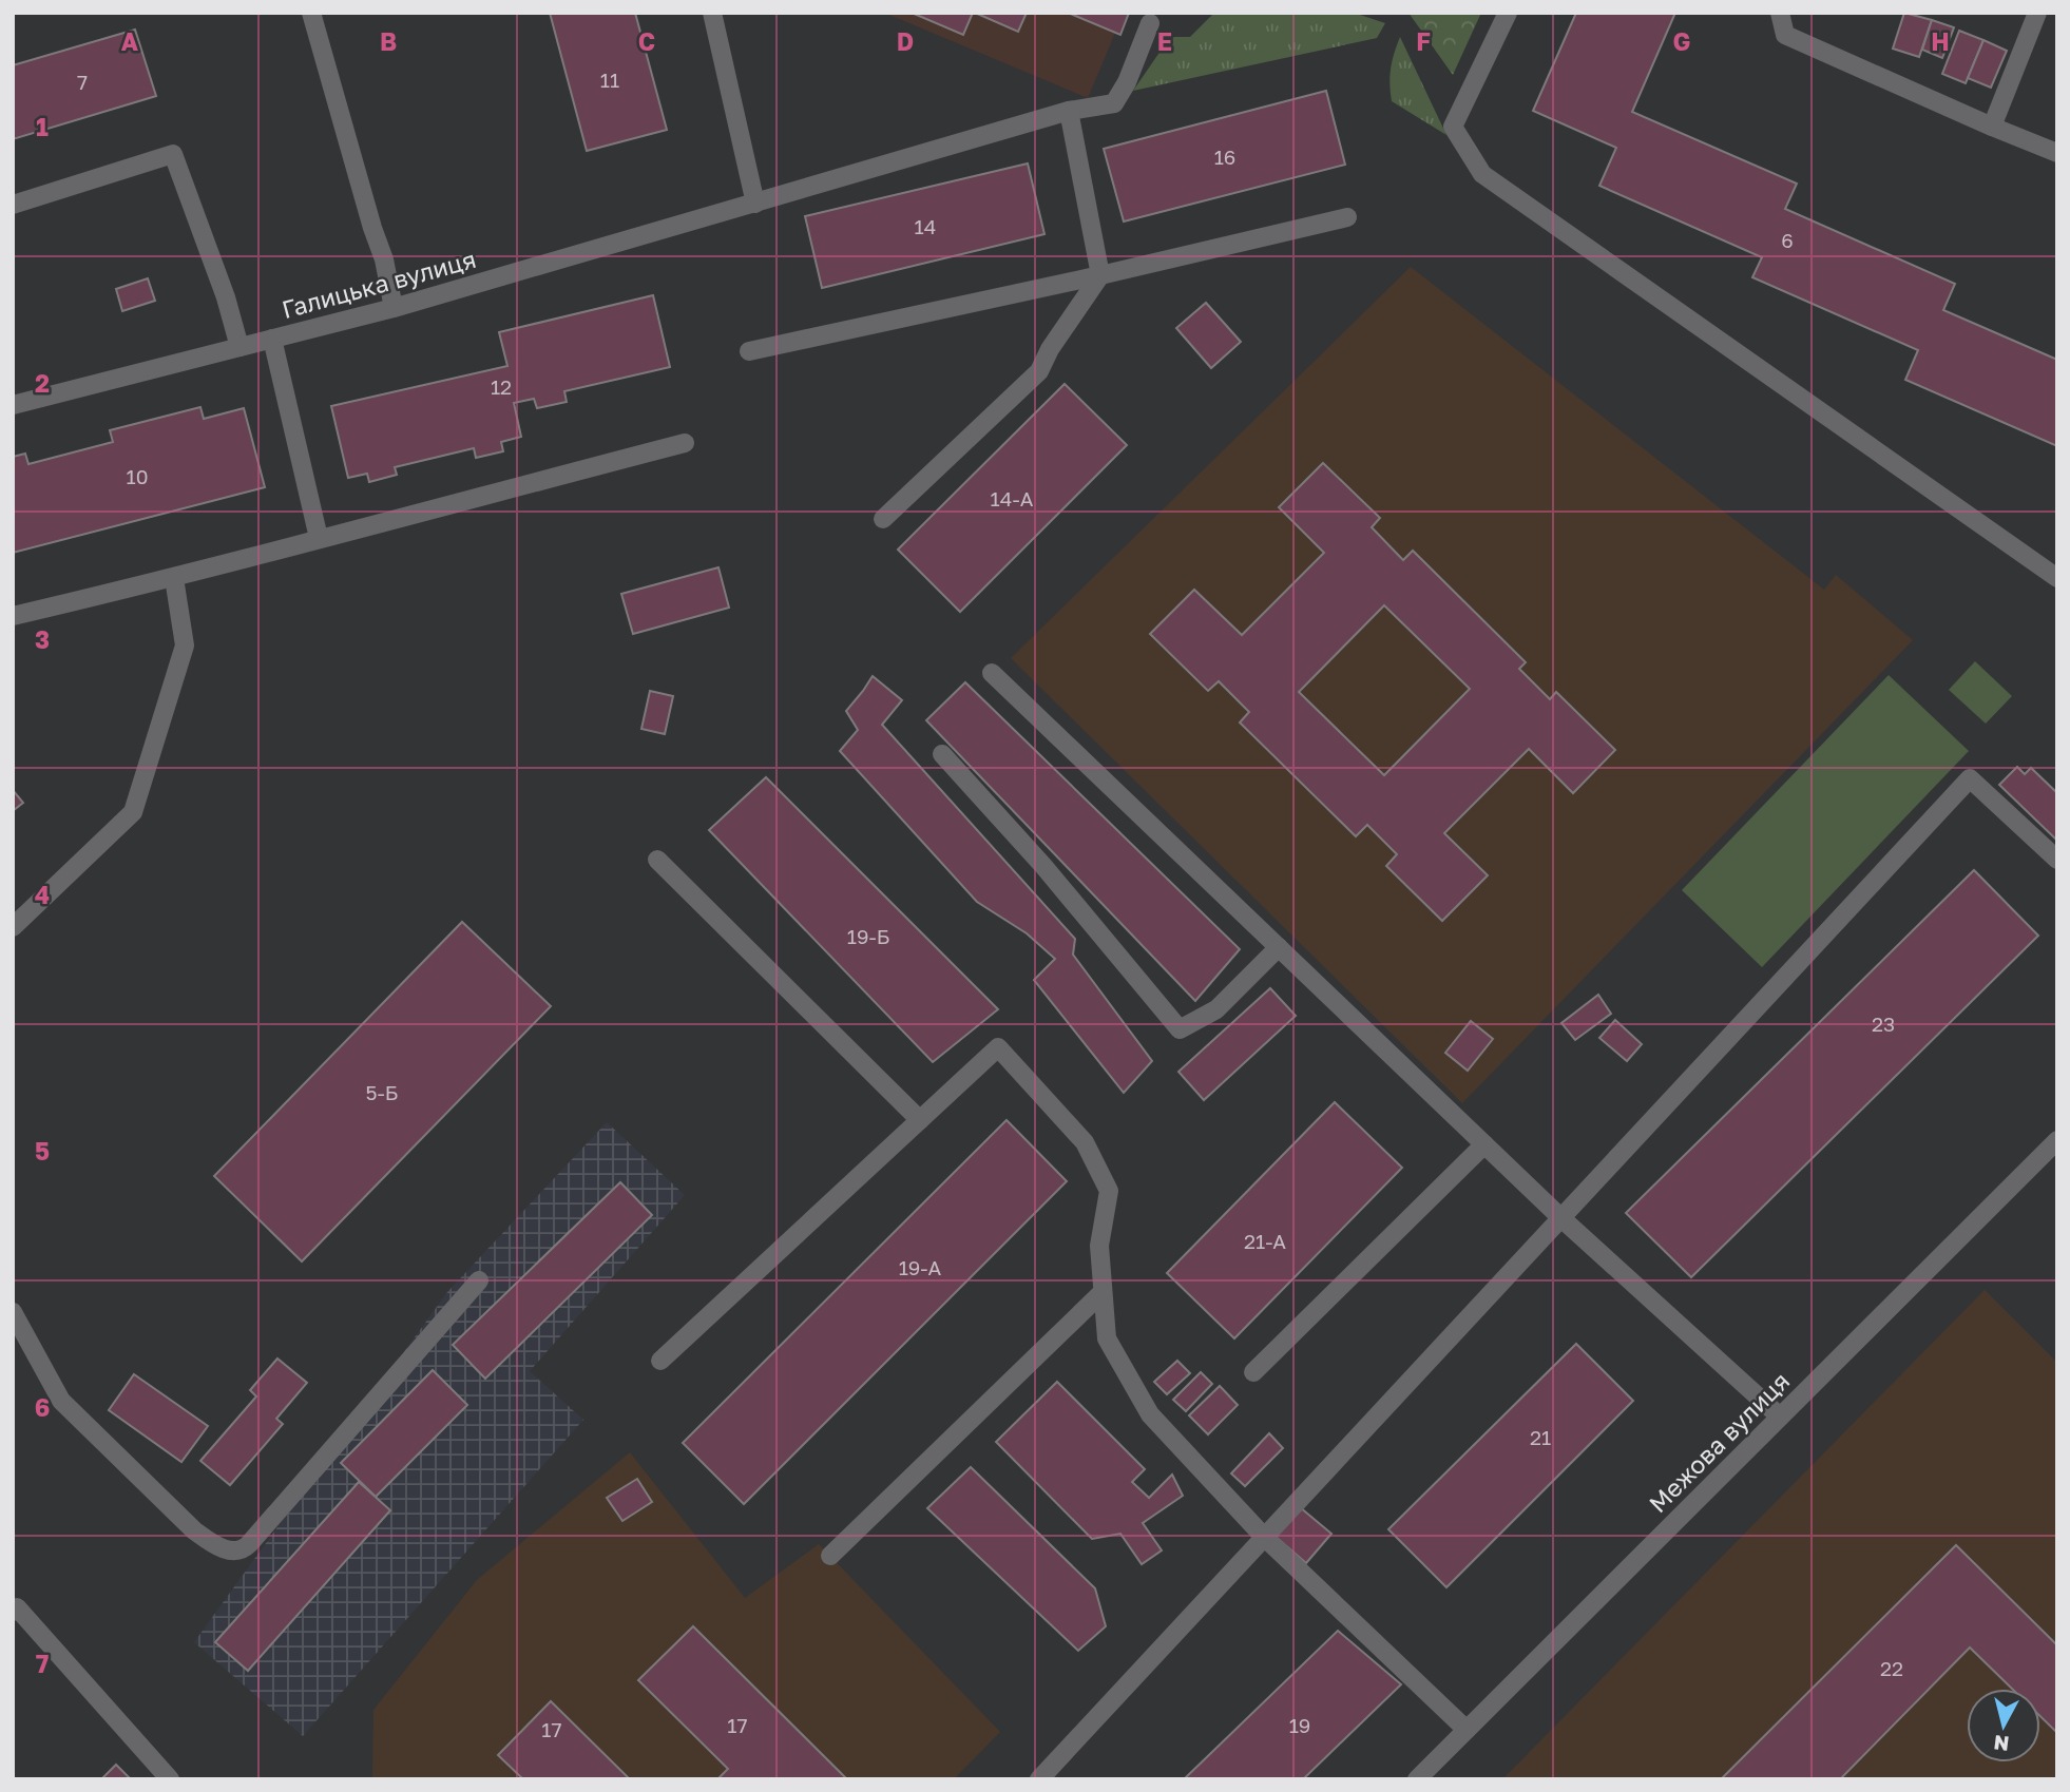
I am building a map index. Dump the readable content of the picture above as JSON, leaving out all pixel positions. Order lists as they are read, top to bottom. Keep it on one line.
{"streets":{"street":["Галицька вулиця","Межова вулиця"]},"house_numbers":["11","7","16","14","6","12","10","14-А","19-Б","23","5-Б","21-А","19-А","21","22","17","19","17"],"north":"bottom","grid":{"columns":["A","B","C","D","E","F","G","H"],"rows":["1","2","3","4","5","6","7"]}}
